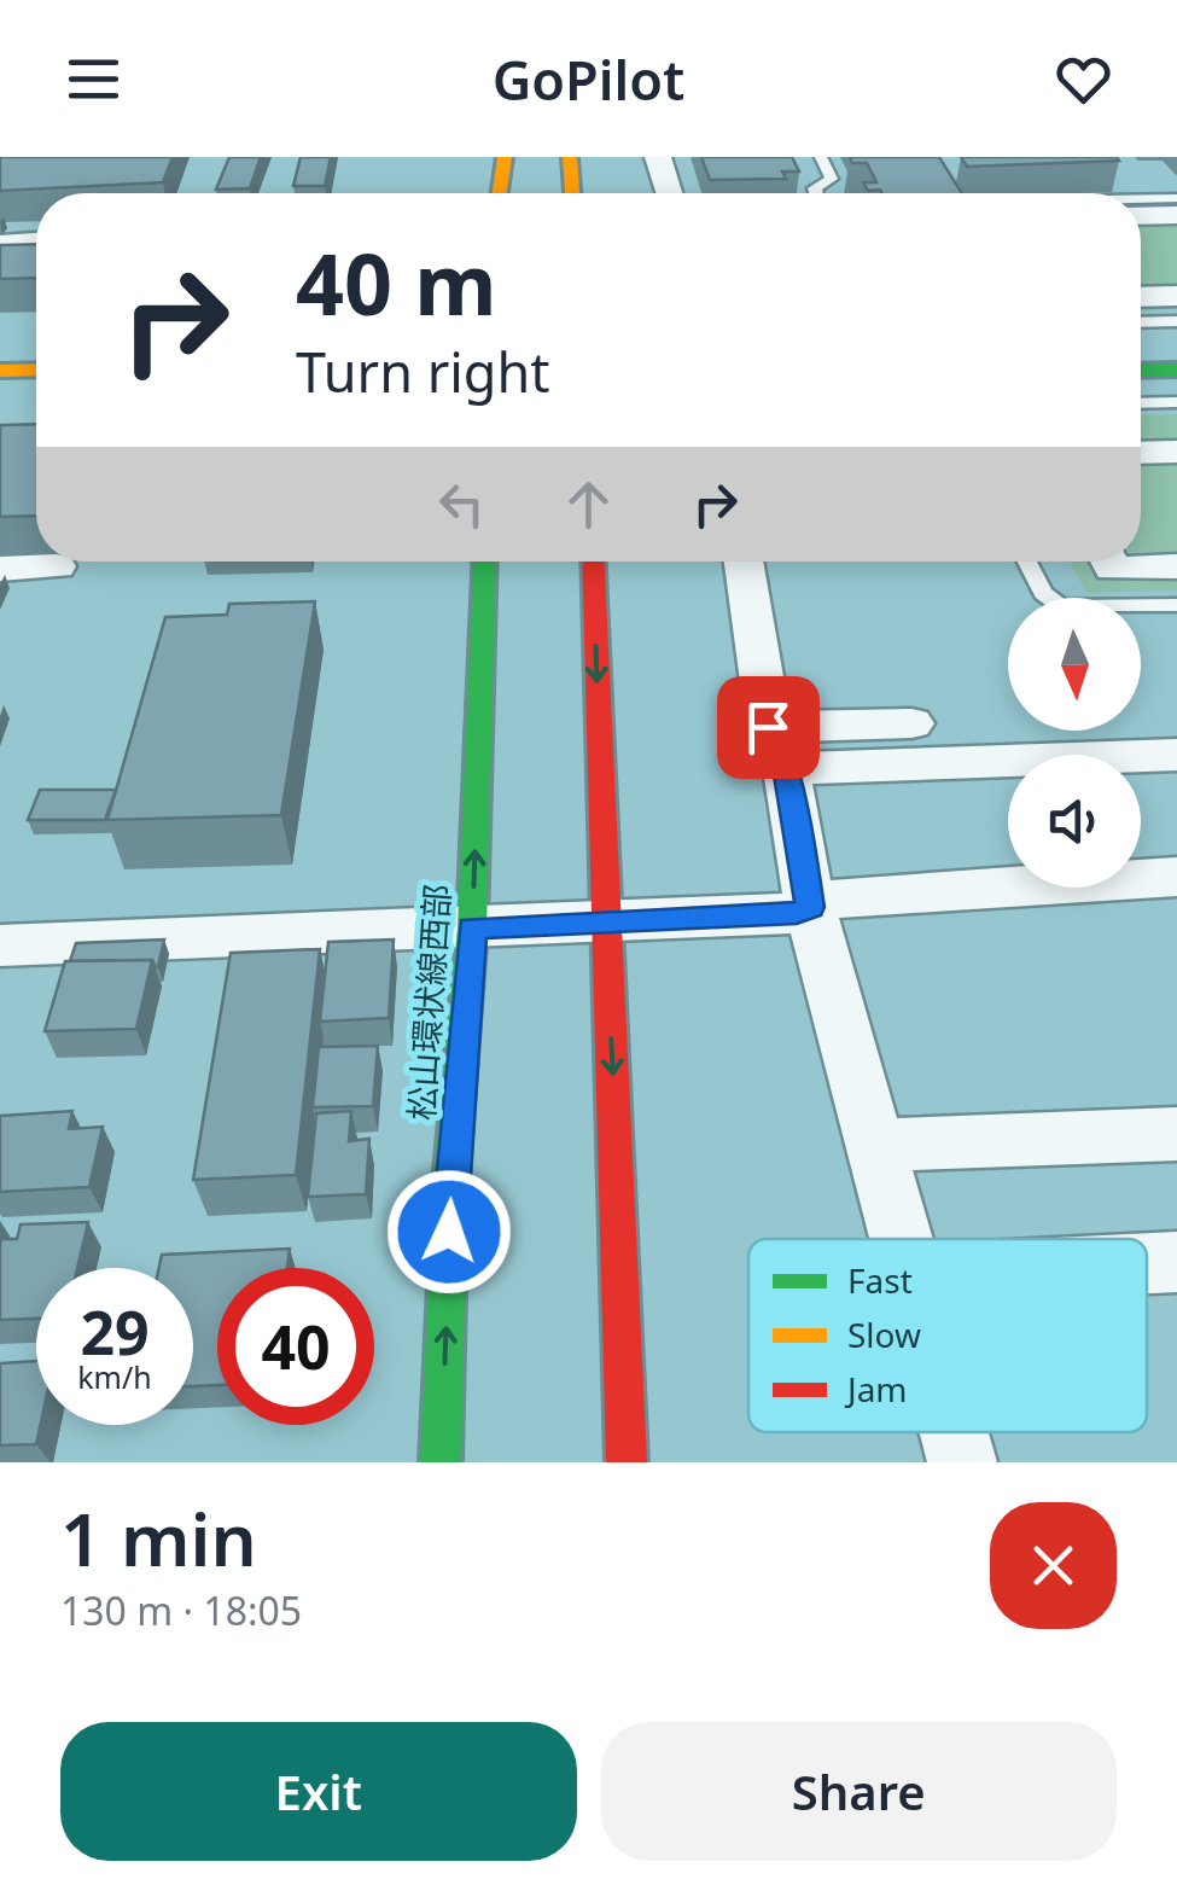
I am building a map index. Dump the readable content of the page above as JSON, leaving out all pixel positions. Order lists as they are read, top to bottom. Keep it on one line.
{"streets":{"street":["松山環状線西部"]},"legend":["Fast","Slow","Jam"],"north":"bottom","page":{"header":"GoPilot","turn":["40 m","Turn right"],"speed":"29 km/h","limit":"40","heading":["1 min","130 m · 18:05"],"buttons":["Exit","Share"]}}
